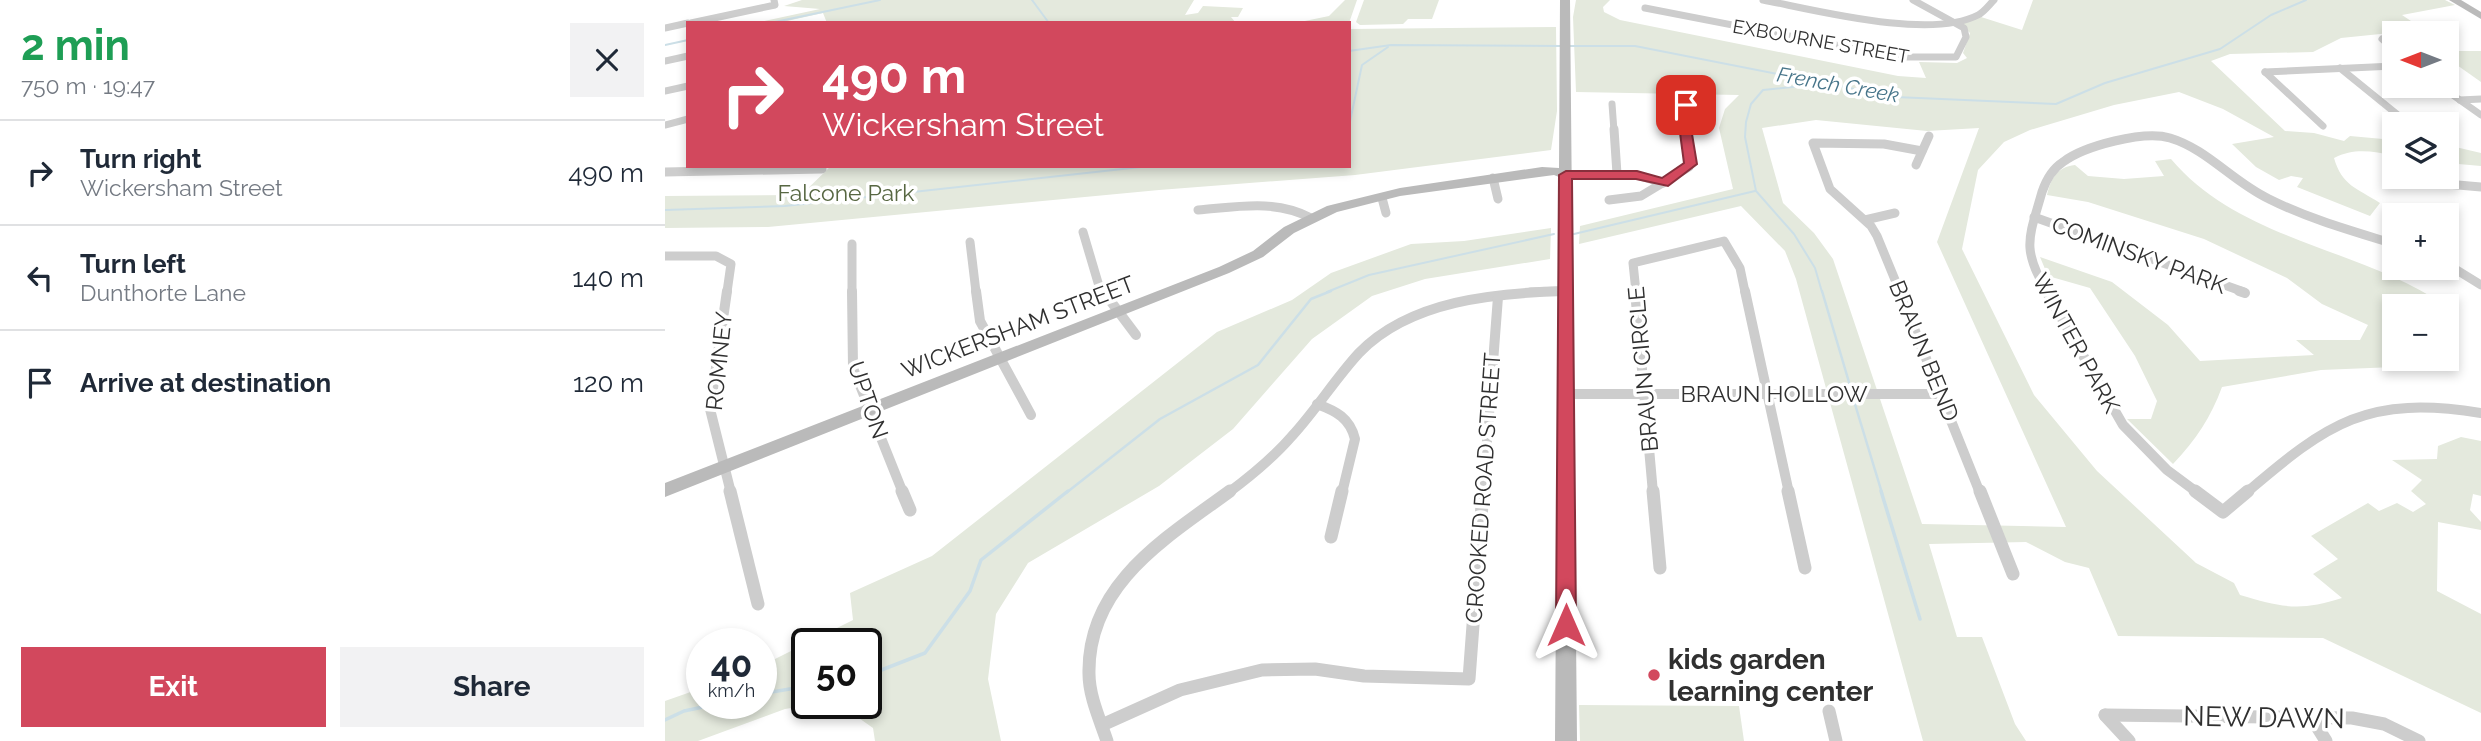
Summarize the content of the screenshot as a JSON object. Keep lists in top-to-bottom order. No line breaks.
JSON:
{"streets":{"main road":["WICKERSHAM STREET"],"street":["EXBOURNE STREET","COMINSKY PARK","WINTER PARK","BRAUN BEND","ROMNEY","BRAUN CIRCLE","BRAUN HOLLOW","UPTON","CROOKED ROAD STREET","NEW DAWN"]},"crossings":[["COMINSKY PARK","WINTER PARK"],["WICKERSHAM STREET","ROMNEY"],["WICKERSHAM STREET","UPTON"],["BRAUN BEND","BRAUN HOLLOW"],["BRAUN CIRCLE","BRAUN HOLLOW"]],"water":["French Creek"],"parks":["Falcone Park"],"places":["kids garden learning center"],"north":"left","page":{"heading":["2 min","750 m · 19:47"],"map_buttons":["+","−"],"turn":["490 m","Wickersham Street"],"list":[{"name":"Turn right","note":"Wickersham Street","value":"490 m"},{"name":"Turn left","note":"Dunthorte Lane","value":"140 m"},{"name":"Arrive at destination","value":"120 m"}],"speed":"40 km/h","limit":"50","buttons":["Exit","Share"]}}
